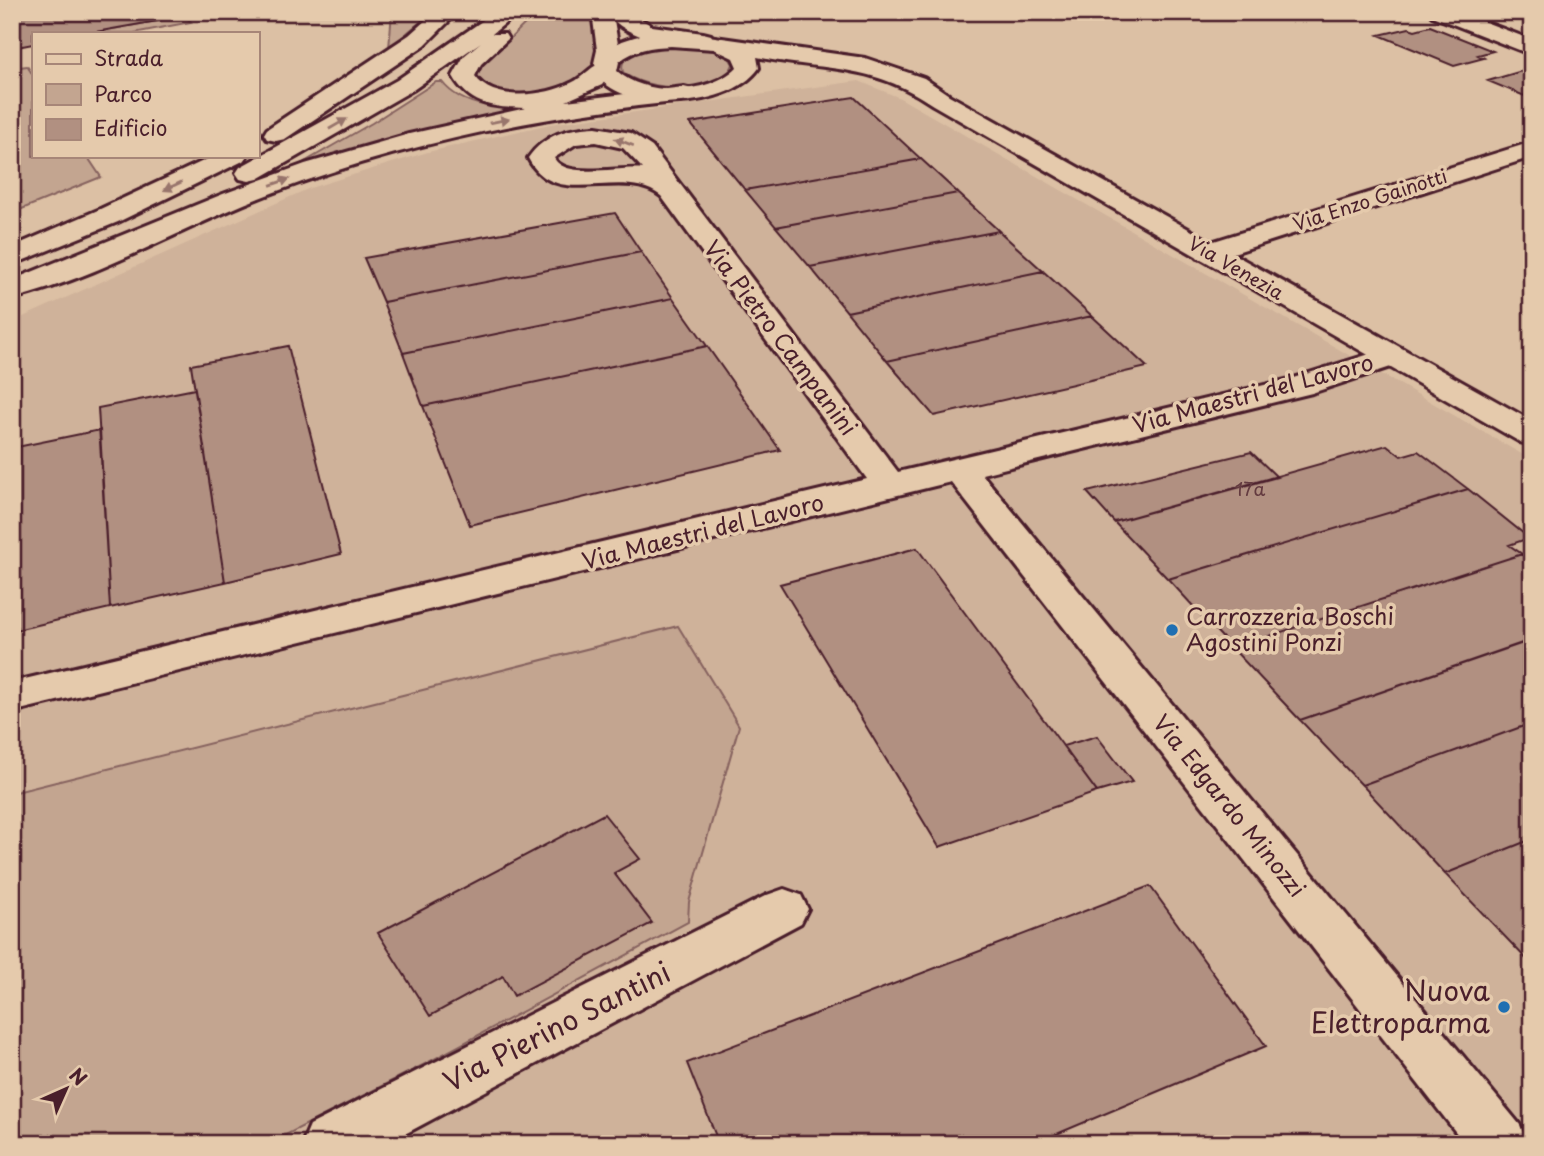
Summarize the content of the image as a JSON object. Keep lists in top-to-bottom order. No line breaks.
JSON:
{"streets":{"main road":["Via Enzo Gainotti","Via Venezia","Via Pietro Campanini","Via Maestri del Lavoro","Via Edgardo Minozzi","Via Pierino Santini"]},"crossings":[["Via Enzo Gainotti","Via Venezia"],["Via Venezia","Via Maestri del Lavoro"],["Via Pietro Campanini","Via Maestri del Lavoro"],["Via Maestri del Lavoro","Via Edgardo Minozzi"]],"places":["Carrozzeria Boschi Agostini Ponzi","Nuova Elettroparma"],"house_numbers":["17a"],"legend":["Strada","Parco","Edificio"],"north":"top right"}
